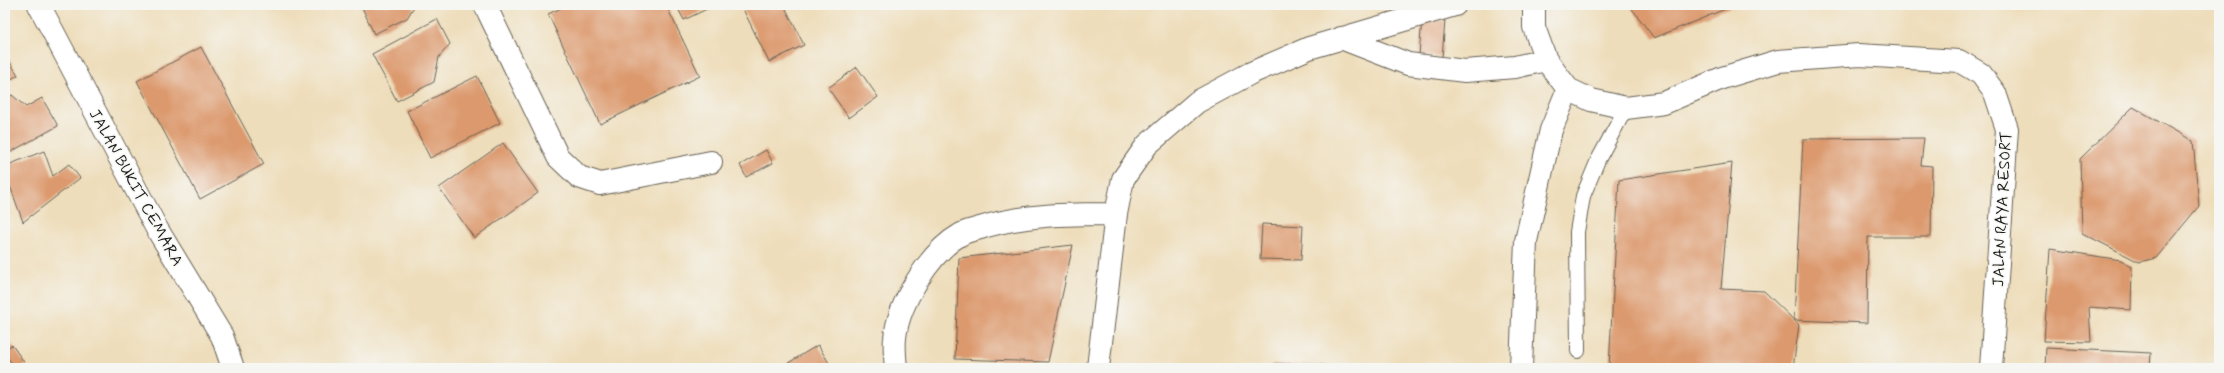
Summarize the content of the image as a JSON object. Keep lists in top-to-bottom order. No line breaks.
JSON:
{"streets":{"street":["JALAN BUKIT CEMARA","JALAN RAYA RESORT"]}}
